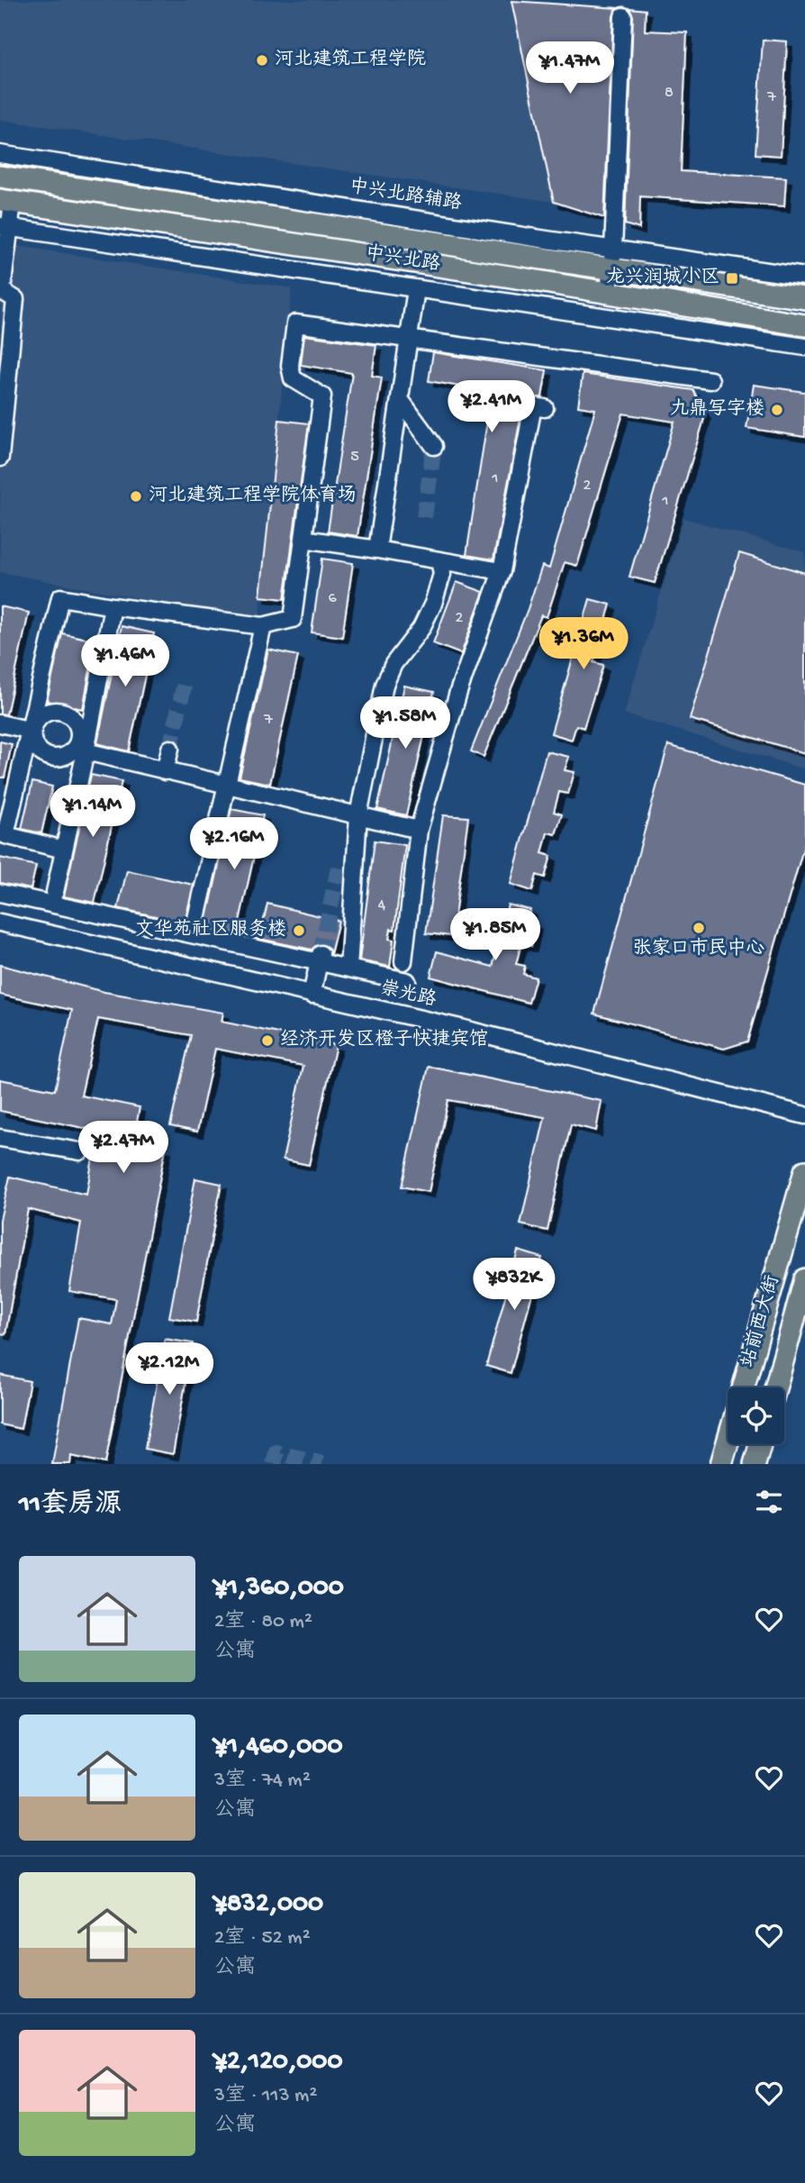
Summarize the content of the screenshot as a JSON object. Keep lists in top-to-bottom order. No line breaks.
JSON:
{"streets":{"main road":["中兴北路","站前西大街"],"street":["中兴北路辅路","崇光路"]},"crossings":[["中兴北路辅路","中兴北路"]],"places":{"other":["河北建筑工程学院","九鼎写字楼","河北建筑工程学院体育场","张家口市民中心","文华苑社区服务楼","经济开发区橙子快捷宾馆"],"transit":["龙兴润城小区"]},"house_numbers":["8","7","5","1","2","1","6","2","7","4"],"page":{"price":["¥1.47M","¥2.41M","¥1.36M","¥1.46M","¥1.58M","¥1.14M","¥2.16M","¥1.85M","¥2.47M","¥832K","¥2.12M"],"heading":"11套房源","list":[{"name":"¥1,360,000","note":"2室 · 80 m² · 公寓"},{"name":"¥1,460,000","note":"3室 · 74 m² · 公寓"},{"name":"¥832,000","note":"2室 · 52 m² · 公寓"},{"name":"¥2,120,000","note":"3室 · 113 m² · 公寓"}]}}
